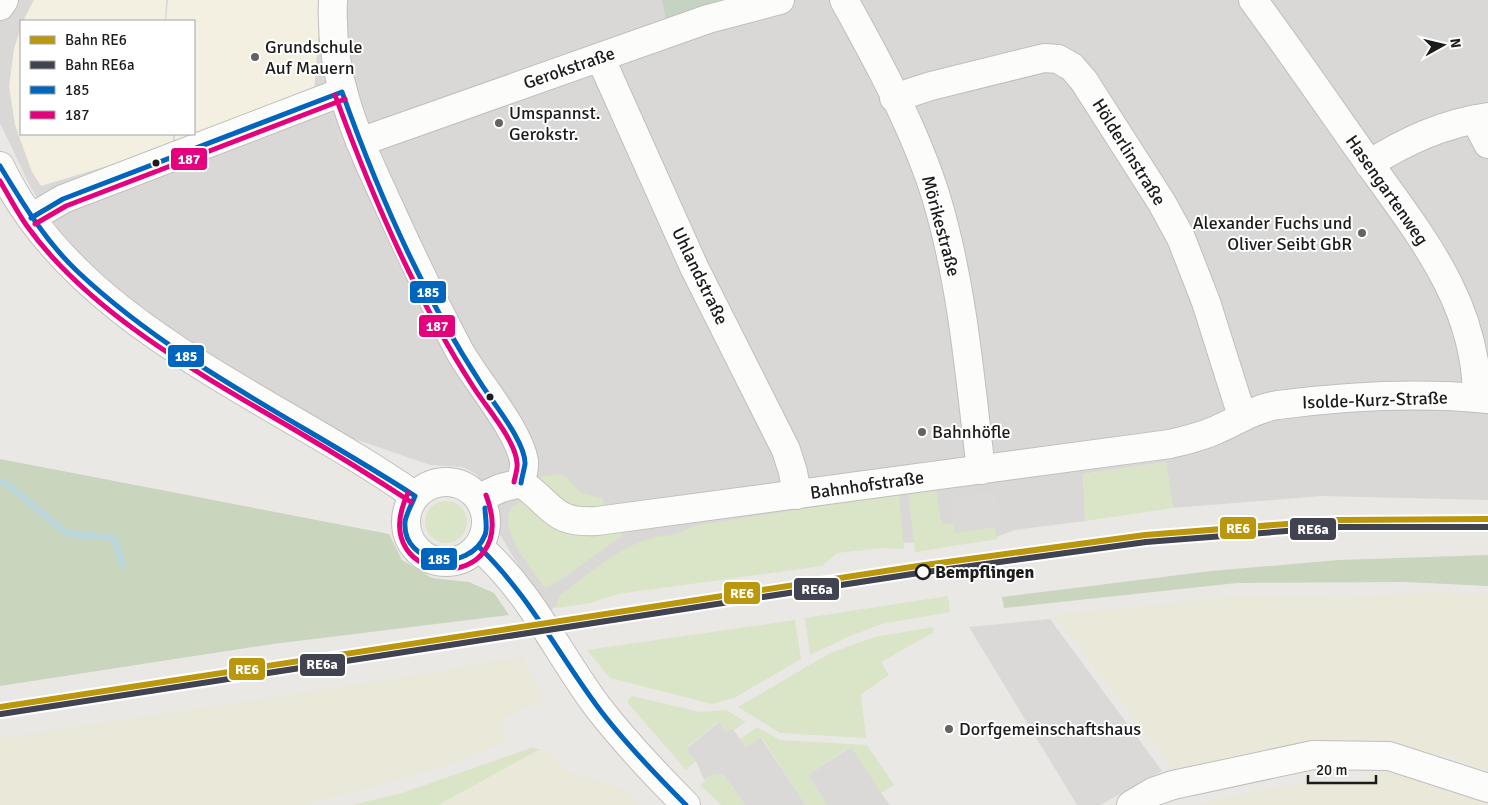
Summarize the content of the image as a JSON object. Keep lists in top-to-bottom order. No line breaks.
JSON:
{"streets":{"street":["Gerokstraße","Hölderlinstraße","Hasengartenweg","Mörikestraße","Uhlandstraße","Isolde-Kurz-Straße","Bahnhofstraße"]},"crossings":[["Gerokstraße","Uhlandstraße"],["Hölderlinstraße","Mörikestraße"],["Hölderlinstraße","Isolde-Kurz-Straße"],["Hölderlinstraße","Bahnhofstraße"],["Hasengartenweg","Isolde-Kurz-Straße"],["Mörikestraße","Bahnhofstraße"],["Uhlandstraße","Bahnhofstraße"],["Isolde-Kurz-Straße","Bahnhofstraße"]],"places":["Grundschule Auf Mauern","Umspannst. Gerokstr.","Alexander Fuchs und Oliver Seibt GbR","Bahnhöfle","Bempflingen","Dorfgemeinschaftshaus"],"lines":["transit line 185","transit line 187","rail line RE6","rail line RE6a"],"legend":["Bahn RE6","Bahn RE6a","185","187"],"scale_bar":"20 m","north":"right"}
